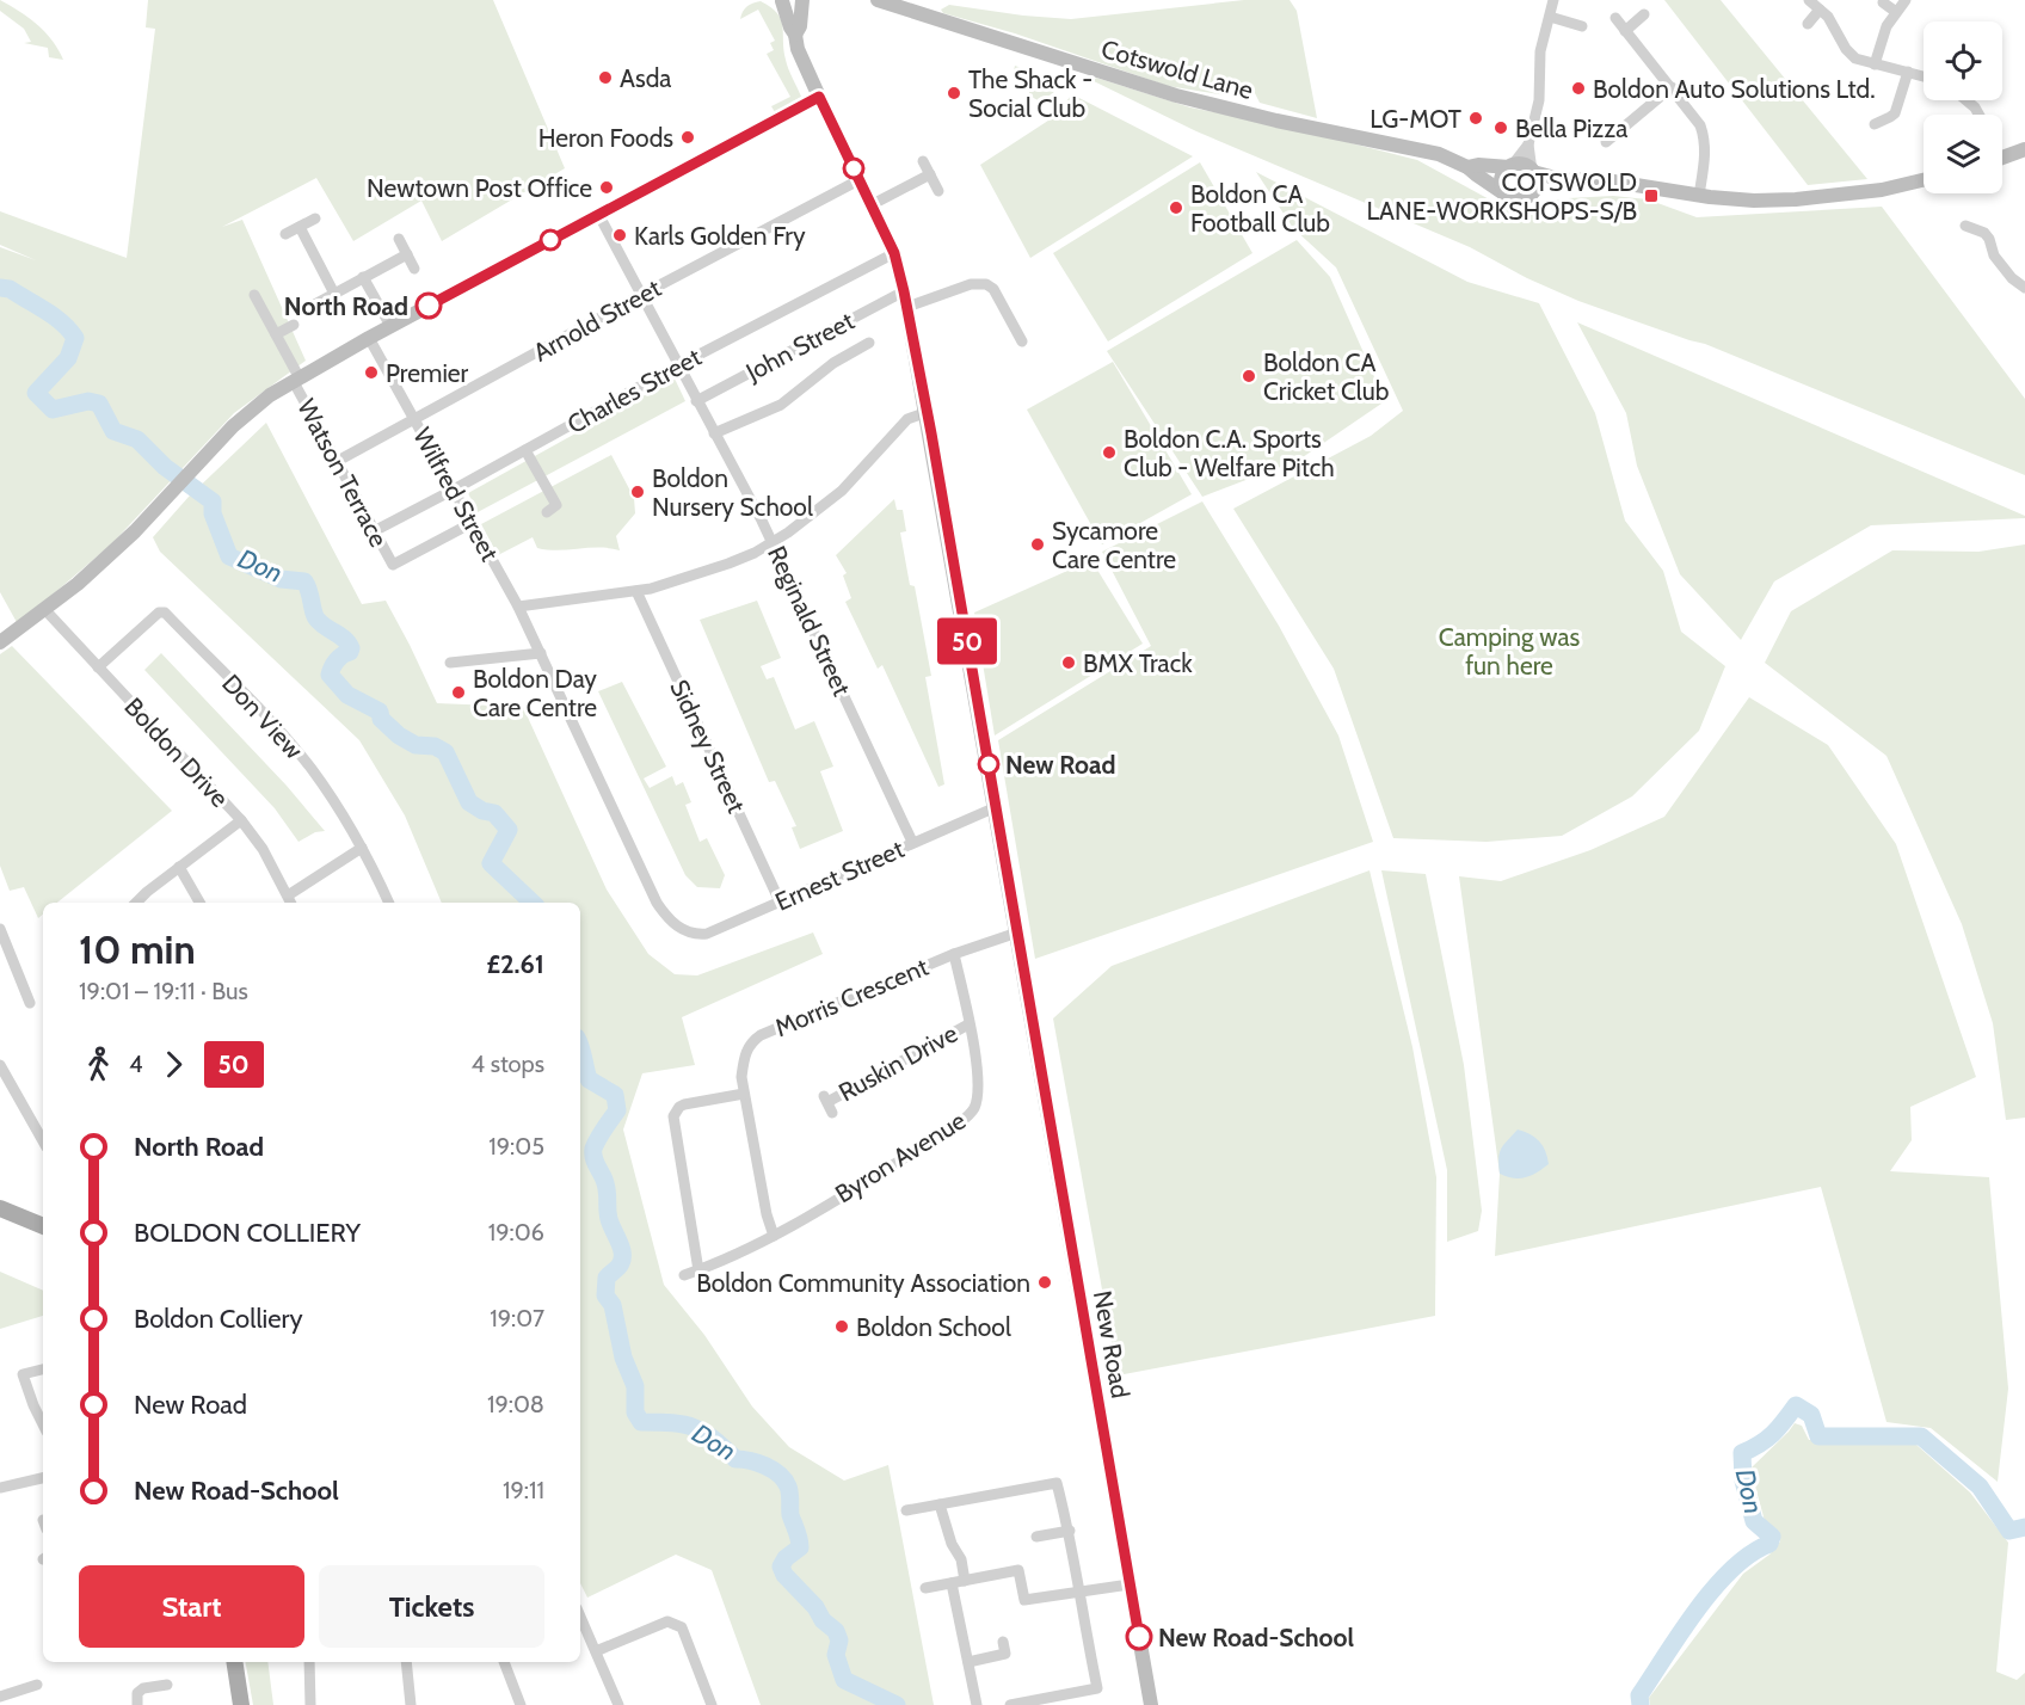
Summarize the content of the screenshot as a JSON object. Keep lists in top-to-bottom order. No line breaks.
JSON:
{"streets":{"street":["Cotswold Lane","Arnold Street","John Street","Charles Street","Watson Terrace","Wilfred Street","Reginald Street","Don View","Sidney Street","Boldon Drive","Ernest Street","Morris Crescent","Ruskin Drive","Byron Avenue","New Road"]},"crossings":[["Arnold Street","Watson Terrace"],["Arnold Street","Wilfred Street"],["Arnold Street","Reginald Street"],["Arnold Street","New Road"],["John Street","Reginald Street"],["John Street","New Road"],["Charles Street","Watson Terrace"],["Charles Street","Wilfred Street"],["Charles Street","Reginald Street"],["Charles Street","New Road"],["Watson Terrace","Wilfred Street"],["Wilfred Street","Ernest Street"],["Reginald Street","Ernest Street"],["Don View","Boldon Drive"],["Sidney Street","Ernest Street"],["Ernest Street","New Road"],["Morris Crescent","Byron Avenue"],["Morris Crescent","New Road"],["Ruskin Drive","Byron Avenue"]],"water":["Don"],"parks":["Camping was fun here"],"places":{"other":["Asda","Boldon Auto Solutions Ltd.","The Shack - Social Club","LG-MOT","Bella Pizza","Heron Foods","Newtown Post Office","Boldon CA Football Club","Karls Golden Fry","North Road","Premier","Boldon CA Cricket Club","Boldon C.A. Sports Club - Welfare Pitch","Boldon Nursery School","Sycamore Care Centre","BMX Track","Boldon Day Care Centre","New Road","Boldon Community Association","Boldon School","New Road-School"],"transit":["COTSWOLD LANE-WORKSHOPS-S/B"]},"lines":["bus line 50"],"page":{"on_map":"50","heading":["10 min","19:01 – 19:11 · Bus","£2.61"],"legs":["4","50","4 stops"],"list":[{"name":"North Road","value":"19:05"},{"name":"BOLDON COLLIERY","value":"19:06"},{"name":"Boldon Colliery","value":"19:07"},{"name":"New Road","value":"19:08"},{"name":"New Road-School","value":"19:11"}],"buttons":["Start","Tickets"]}}
